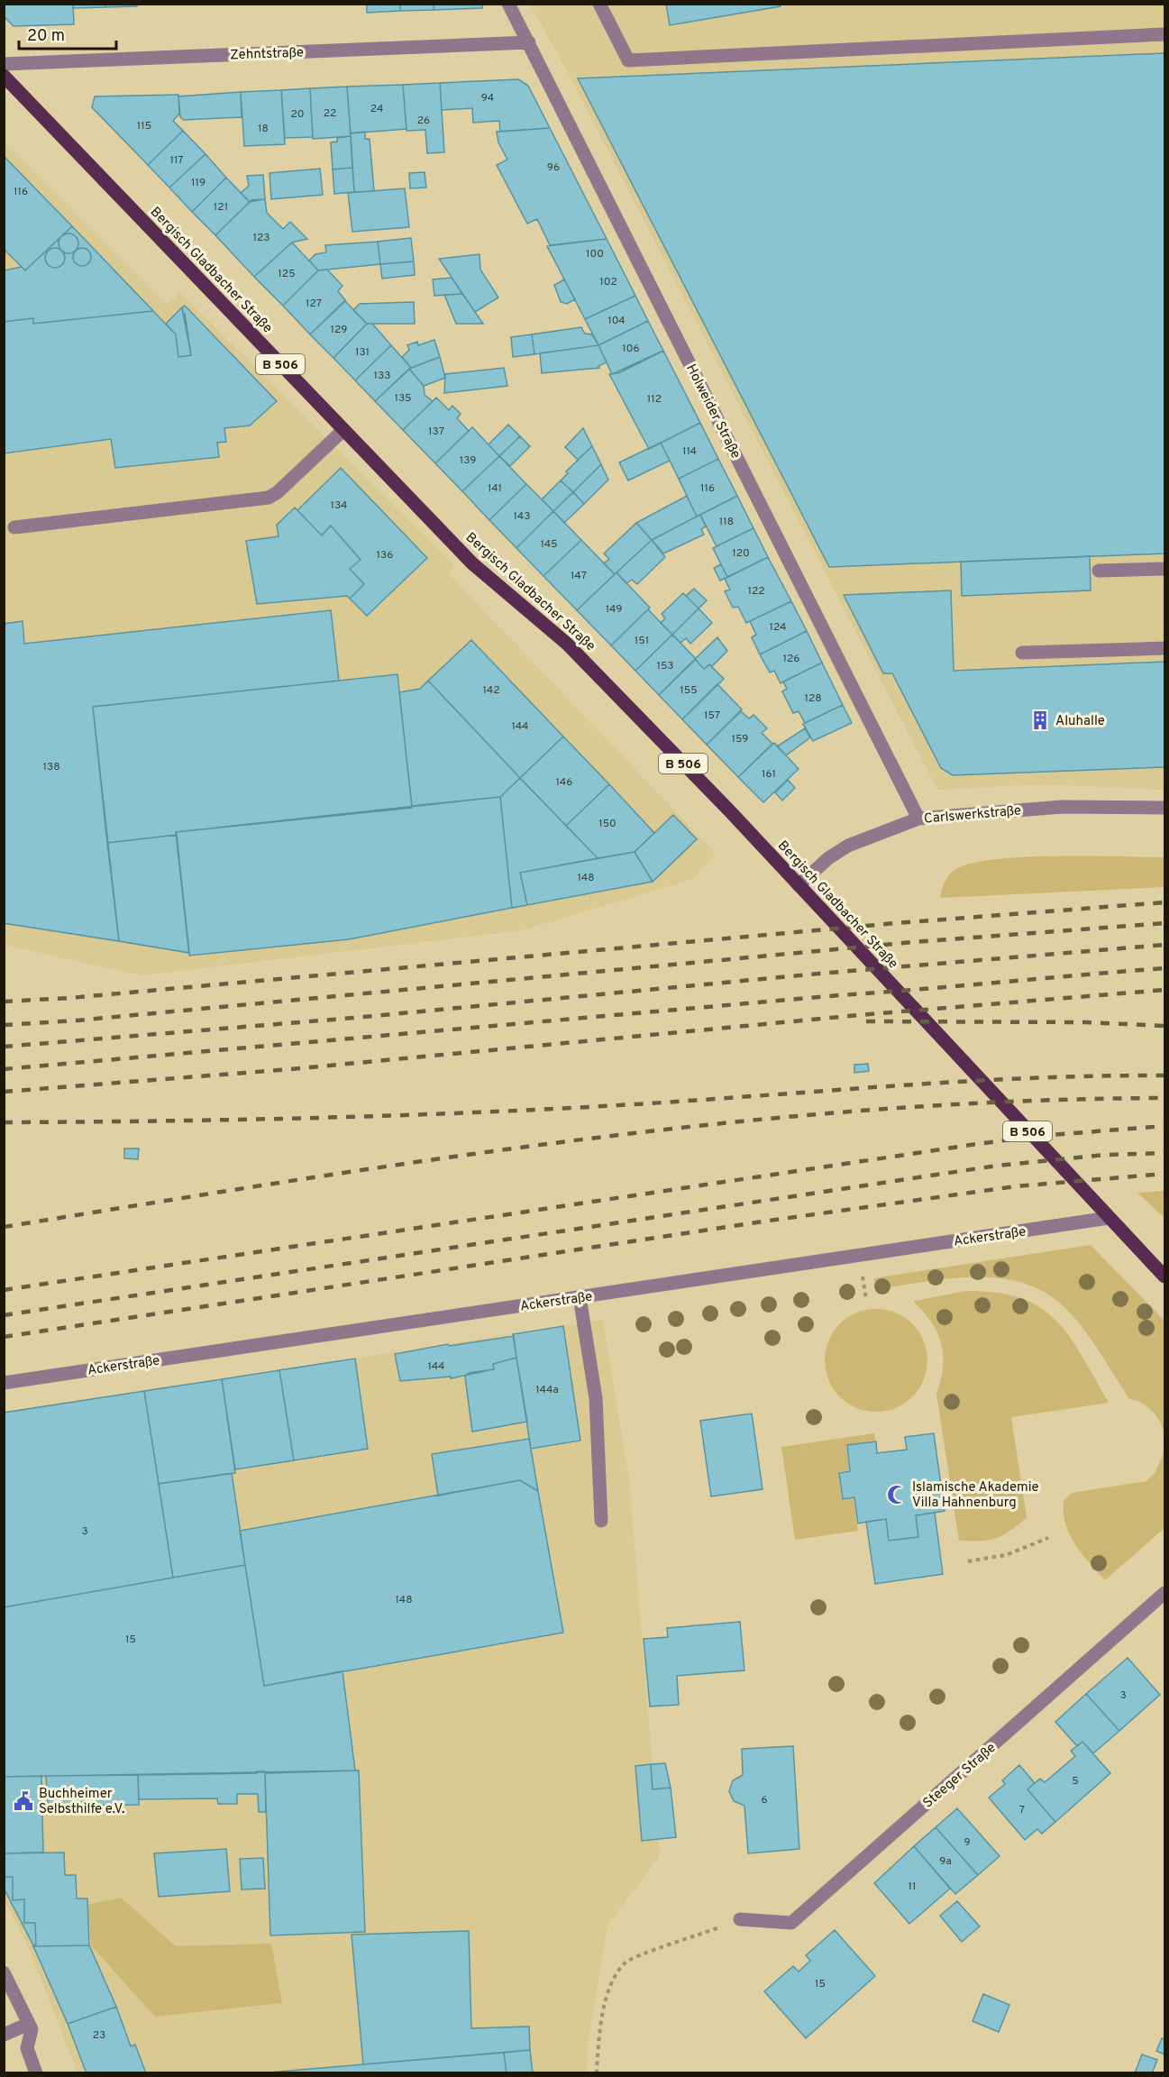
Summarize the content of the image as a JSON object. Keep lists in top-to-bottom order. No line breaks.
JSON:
{"streets":{"main road":["Bergisch Gladbacher Straße","B 506"],"street":["Zehntstraße","Holweider Straße","Carlswerkstraße","Ackerstraße","Steeger Straße"]},"crossings":[["Zehntstraße","Holweider Straße"],["Bergisch Gladbacher Straße","Carlswerkstraße"],["Bergisch Gladbacher Straße","Ackerstraße"],["Holweider Straße","Carlswerkstraße"]],"places":{"building":["Aluhalle"],"mosque":["Islamische Akademie Villa Hahnenburg"],"public building":["Buchheimer Selbsthilfe e.V."]},"house_numbers":["94","24","22","20","26","115","18","117","96","119","116","121","123","100","125","102","127","104","129","106","131","133","135","112","137","114","139","141","116","134","143","118","145","120","136","147","122","149","124","151","126","153","142","155","128","157","144","159","138","161","146","150","148","144","144a","3","148","15","3","5","6","7","9","9a","11","15","23"],"scale_bar":"20 m"}
